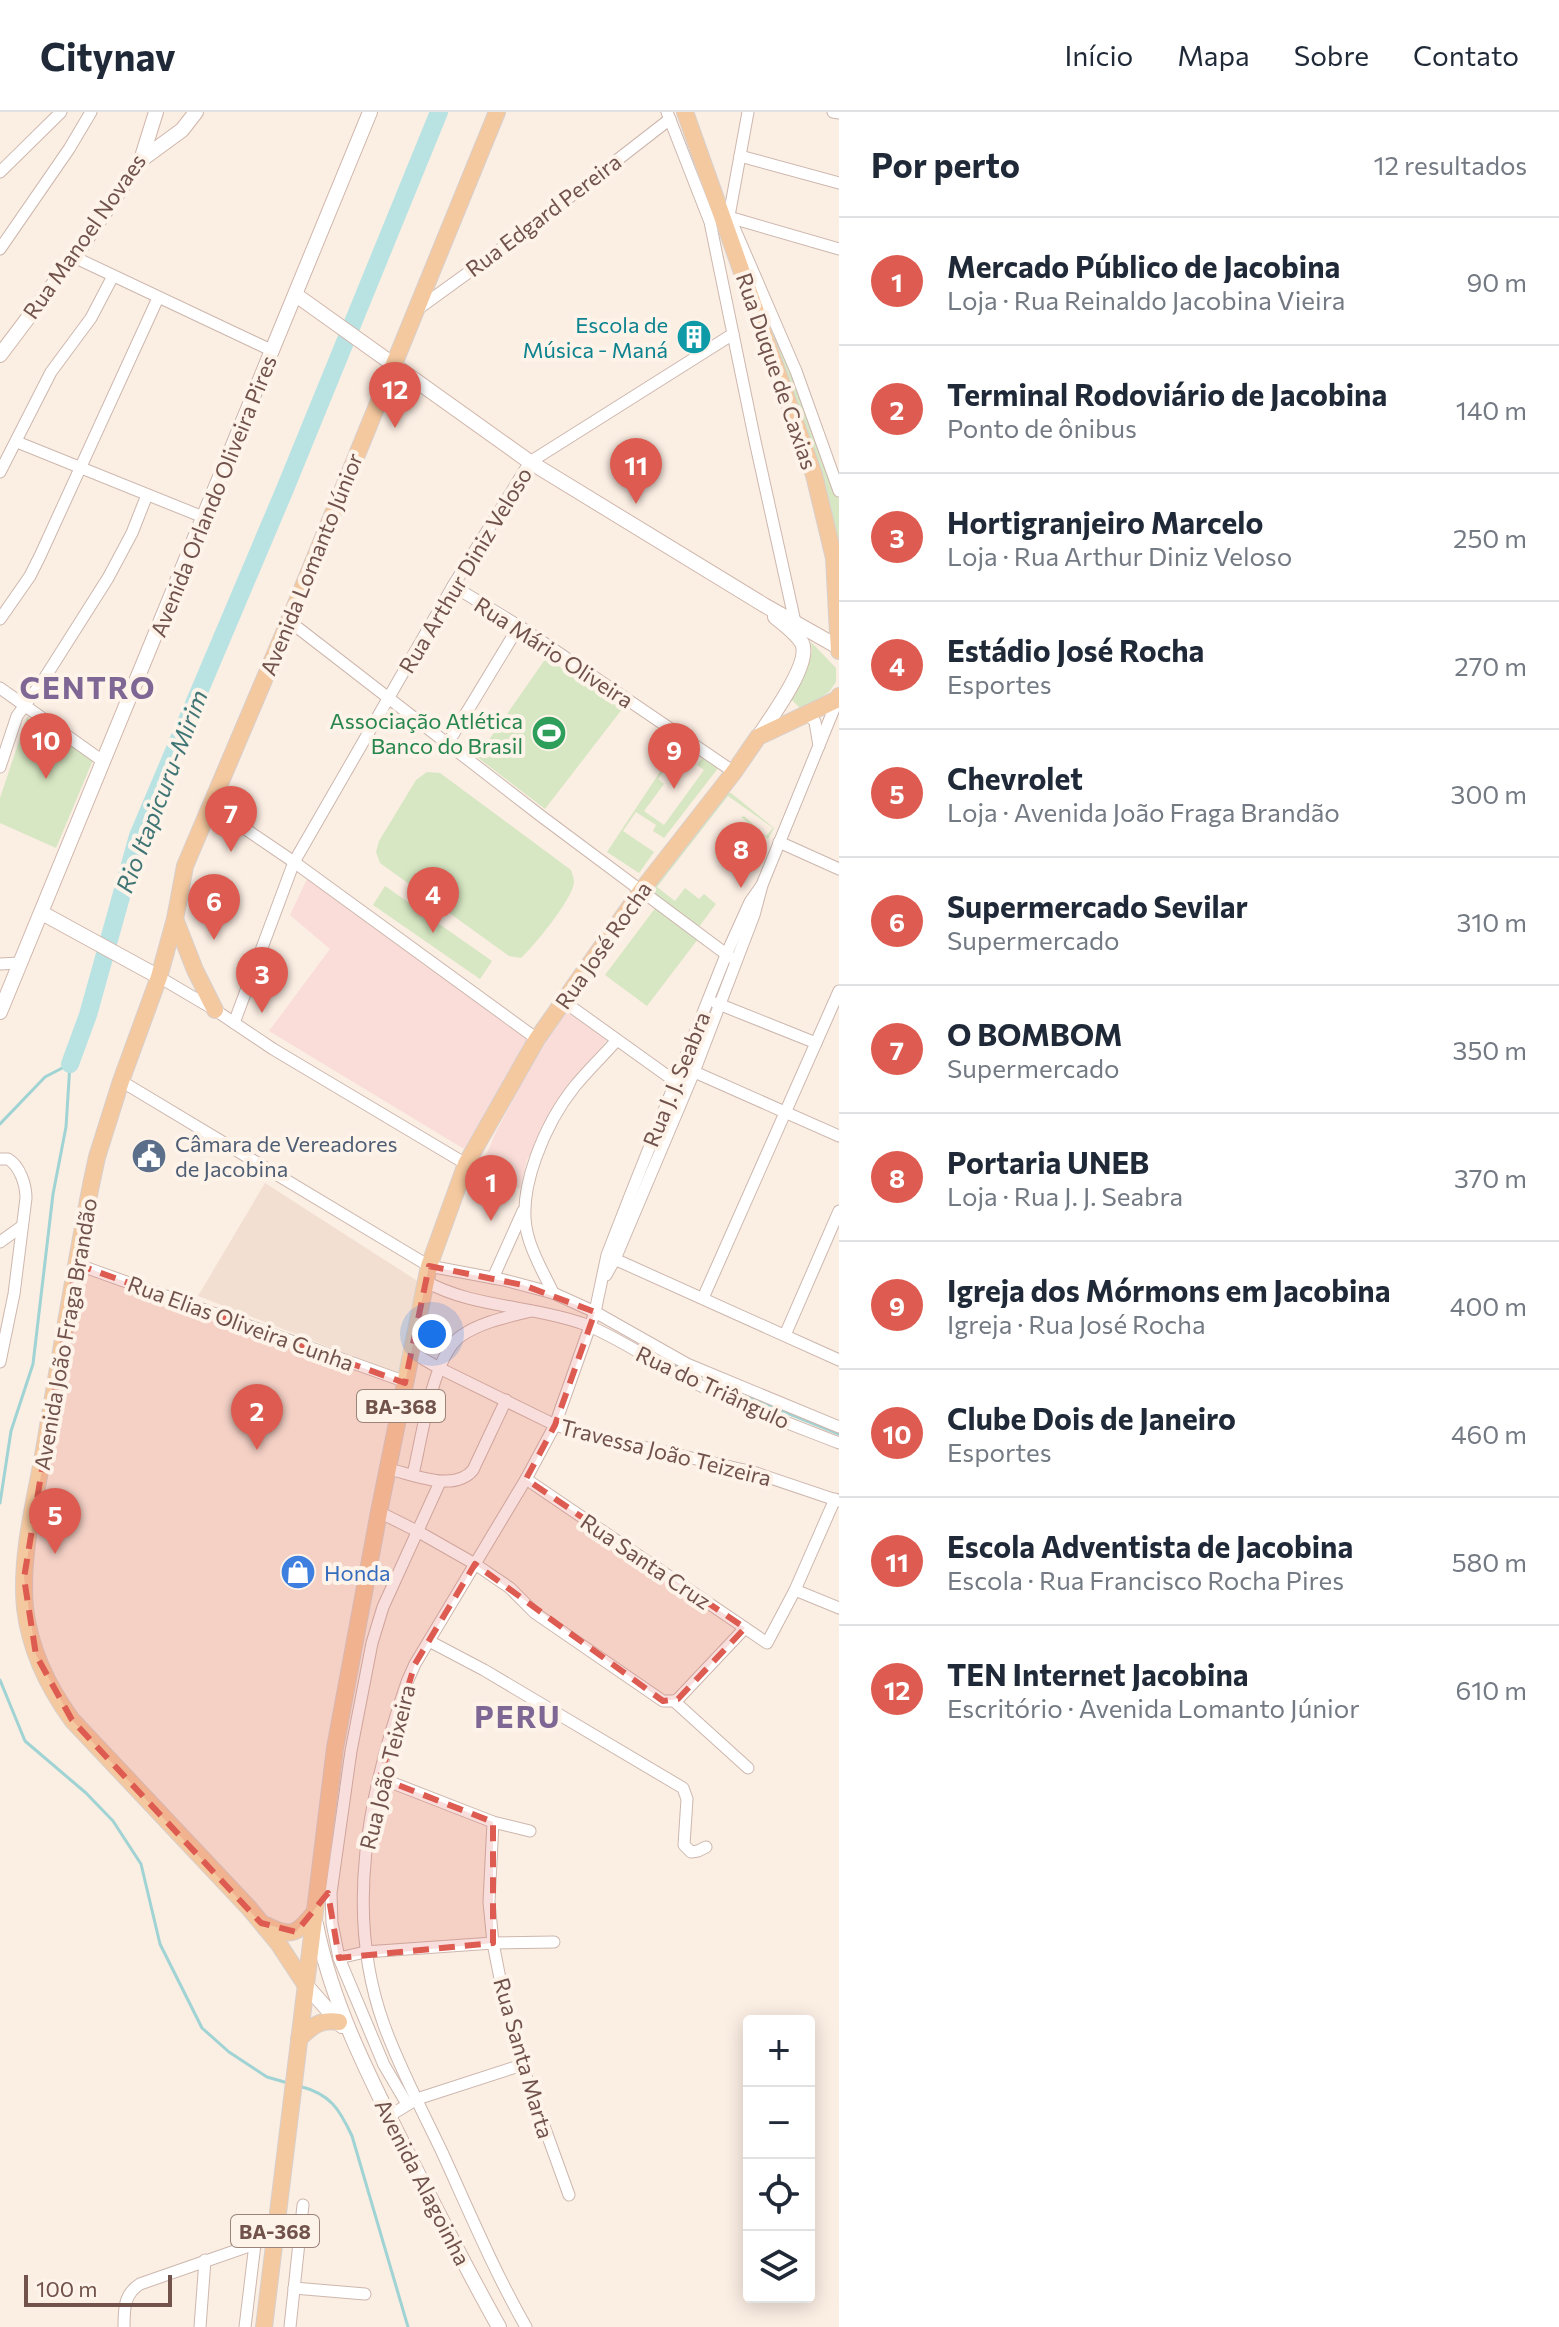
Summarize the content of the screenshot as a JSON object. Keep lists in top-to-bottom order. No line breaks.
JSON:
{"streets":{"main road":["Rua Duque de Caxias","Avenida Lomanto Júnior","Rua José Rocha","Avenida João Fraga Brandão","BA-368"],"street":["Rua Edgard Pereira","Rua Manoel Novaes","Avenida Orlando Oliveira Pires","Rua Arthur Diniz Veloso","Rua Mário Oliveira","Rua J. J. Seabra","Rua Elias Oliveira Cunha","Rua do Triângulo","Travessa João Teizeira","Rua Santa Cruz","Rua João Teixeira","Rua Santa Marta","Avenida Alagoinha"]},"crossings":[["Rua Edgard Pereira","Rua Duque de Caxias"],["Rua Edgard Pereira","Avenida Lomanto Júnior"],["Rua Duque de Caxias","Rua Arthur Diniz Veloso"],["Avenida Lomanto Júnior","Avenida João Fraga Brandão"],["Rua Arthur Diniz Veloso","Rua Mário Oliveira"],["Rua Mário Oliveira","Rua José Rocha"],["Rua José Rocha","BA-368"],["Rua J. J. Seabra","Rua do Triângulo"],["Rua J. J. Seabra","Rua João Teixeira"],["Rua Elias Oliveira Cunha","Avenida João Fraga Brandão"],["Rua Elias Oliveira Cunha","BA-368"],["Avenida João Fraga Brandão","BA-368"],["Rua do Triângulo","BA-368"],["Rua do Triângulo","Rua João Teixeira"],["BA-368","Travessa João Teizeira"],["Travessa João Teizeira","Rua João Teixeira"],["Rua Santa Cruz","Rua João Teixeira"]],"districts":["CENTRO","PERU"],"water":["Rio Itapicuru-Mirim"],"places":{"building":["Escola de Música - Maná"],"sports":["Associação Atlética Banco do Brasil"],"public building":["Câmara de Vereadores de Jacobina"],"shop":["Honda"]},"scale_bar":"100 m","page":{"header":"Citynav","nav":["Início","Mapa","Sobre","Contato"],"heading":["Por perto","12 resultados"],"list":[{"mark":"1","name":"Mercado Público de Jacobina","note":"Loja · Rua Reinaldo Jacobina Vieira","value":"90 m"},{"mark":"2","name":"Terminal Rodoviário de Jacobina","note":"Ponto de ônibus","value":"140 m"},{"mark":"3","name":"Hortigranjeiro Marcelo","note":"Loja · Rua Arthur Diniz Veloso","value":"250 m"},{"mark":"4","name":"Estádio José Rocha","note":"Esportes","value":"270 m"},{"mark":"5","name":"Chevrolet","note":"Loja · Avenida João Fraga Brandão","value":"300 m"},{"mark":"6","name":"Supermercado Sevilar","note":"Supermercado","value":"310 m"},{"mark":"7","name":"O BOMBOM","note":"Supermercado","value":"350 m"},{"mark":"8","name":"Portaria UNEB","note":"Loja · Rua J. J. Seabra","value":"370 m"},{"mark":"9","name":"Igreja dos Mórmons em Jacobina","note":"Igreja · Rua José Rocha","value":"400 m"},{"mark":"10","name":"Clube Dois de Janeiro","note":"Esportes","value":"460 m"},{"mark":"11","name":"Escola Adventista de Jacobina","note":"Escola · Rua Francisco Rocha Pires","value":"580 m"},{"mark":"12","name":"TEN Internet Jacobina","note":"Escritório · Avenida Lomanto Júnior","value":"610 m"}],"pins":["12","11","10","9","7","8","4","6","3","1","2","5"],"map_buttons":["+","−"],"scale":"100 m"}}
